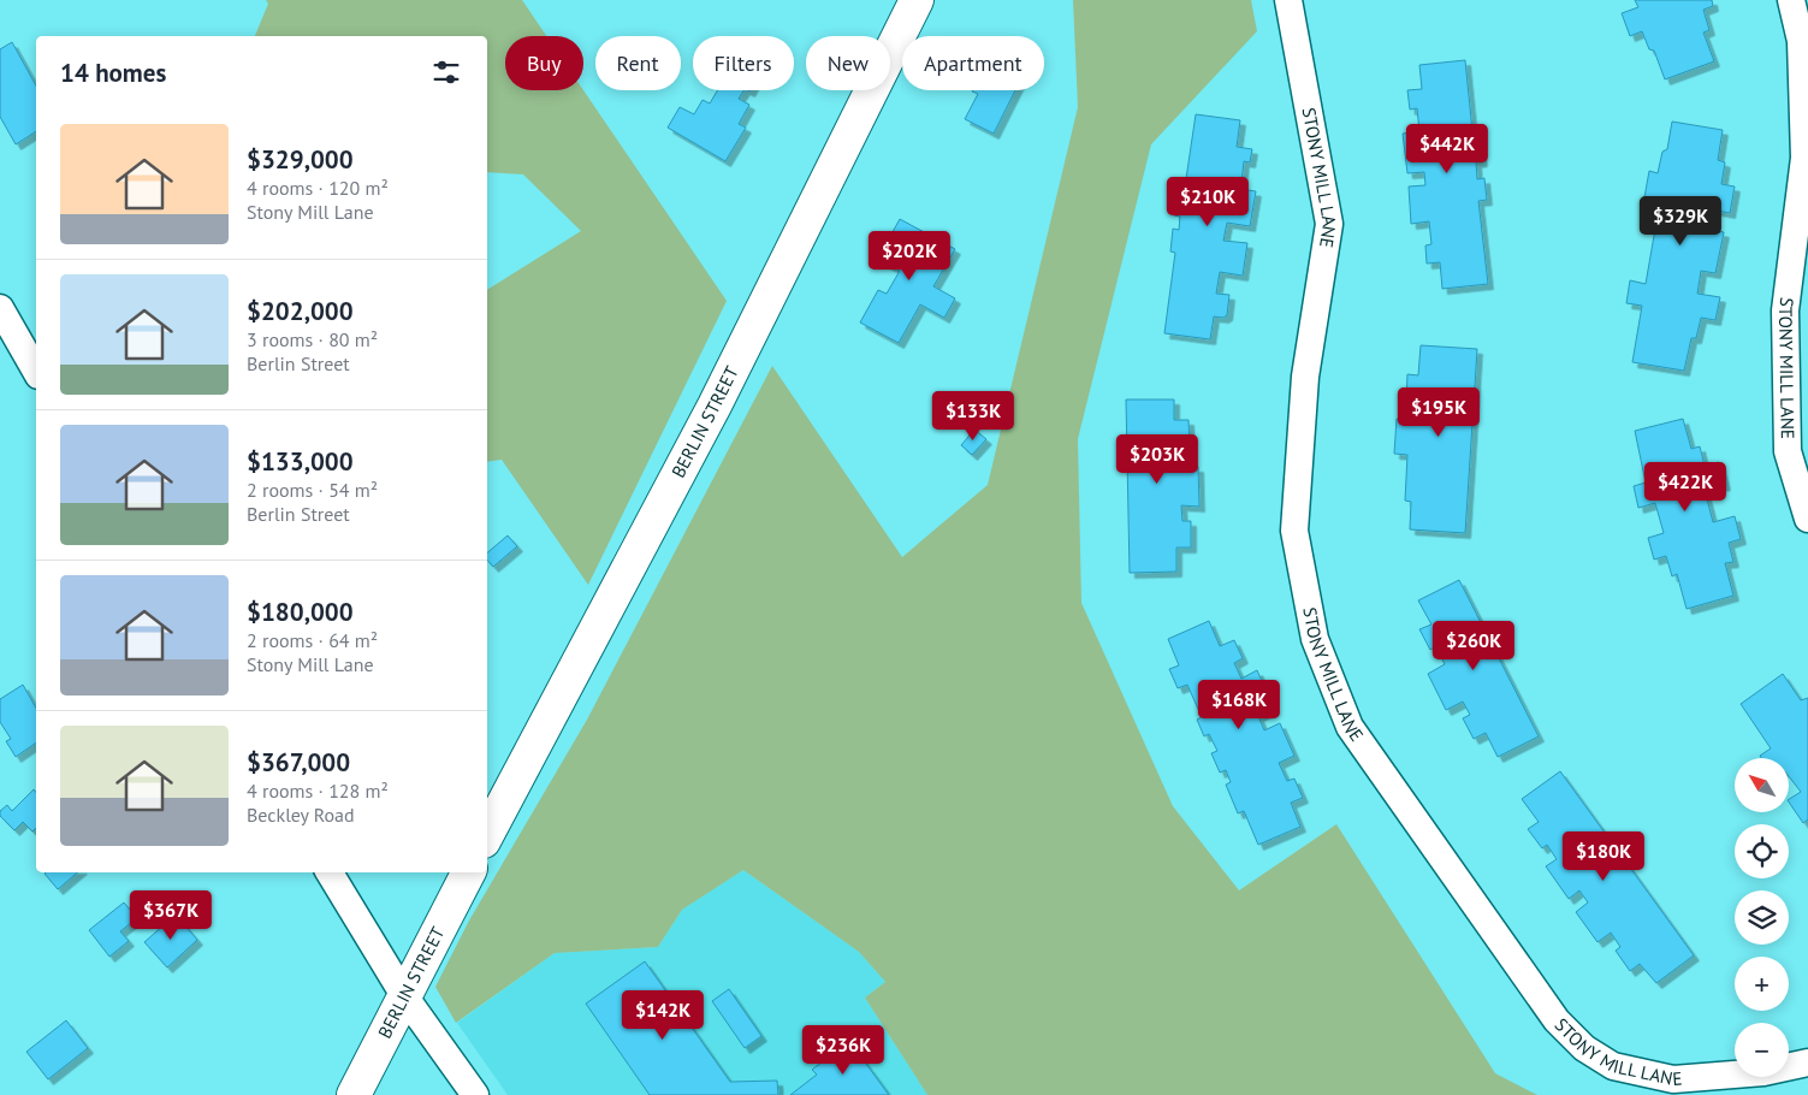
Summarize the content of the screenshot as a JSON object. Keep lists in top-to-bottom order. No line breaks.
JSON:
{"streets":{"street":["STONY MILL LANE","BERLIN STREET"]},"north":"top left","page":{"chip":["Buy","Rent","Filters","New","Apartment"],"heading":"14 homes","list":[{"name":"$329,000","note":"4 rooms · 120 m² · Stony Mill Lane"},{"name":"$202,000","note":"3 rooms · 80 m² · Berlin Street"},{"name":"$133,000","note":"2 rooms · 54 m² · Berlin Street"},{"name":"$180,000","note":"2 rooms · 64 m² · Stony Mill Lane"},{"name":"$367,000","note":"4 rooms · 128 m² · Beckley Road"}],"price":["$442K","$210K","$329K","$202K","$195K","$133K","$203K","$422K","$260K","$168K","$180K","$367K","$142K","$236K"],"map_buttons":["+","−"]}}
